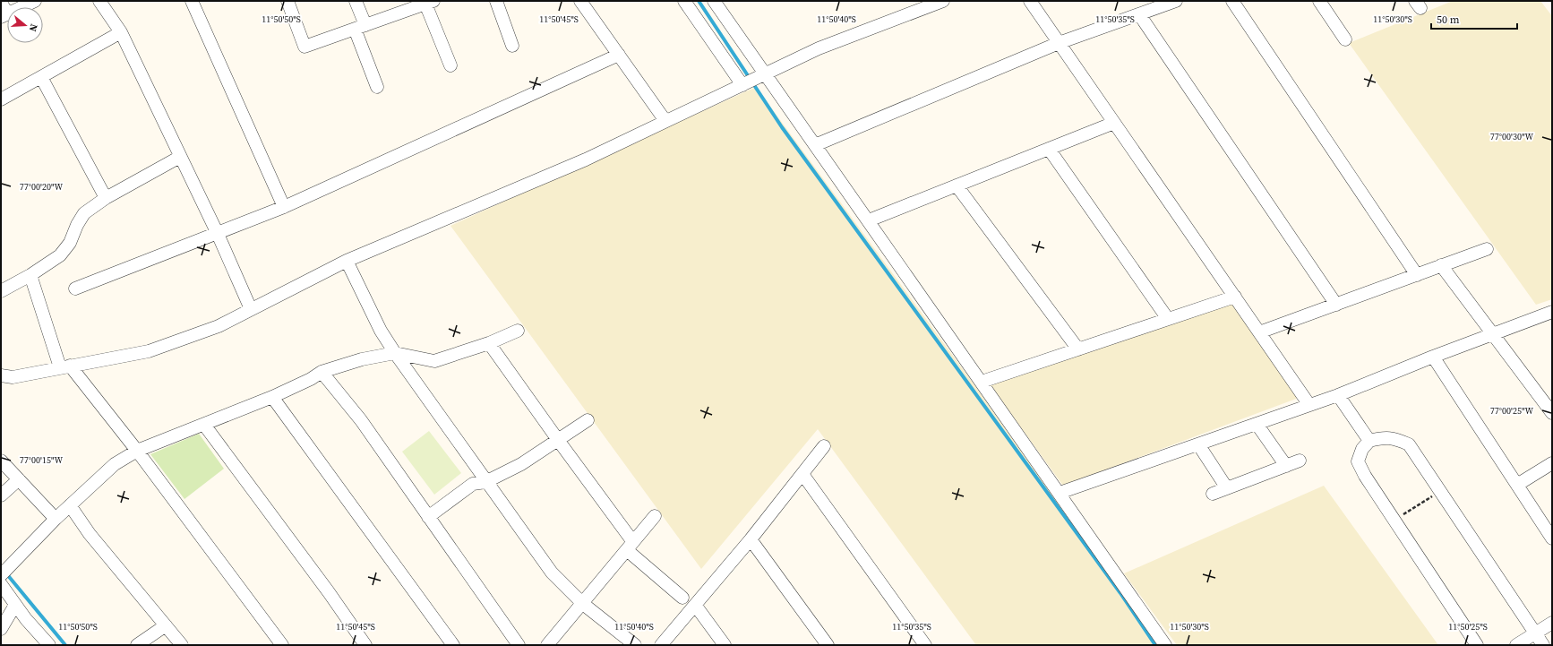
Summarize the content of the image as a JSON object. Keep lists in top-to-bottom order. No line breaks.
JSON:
{"scale_bar":"50 m","north":"right","coordinates":["11°50'50\"S","11°50'45\"S","11°50'40\"S","11°50'35\"S","11°50'30\"S","77°00'30\"W","77°00'20\"W","77°00'25\"W","77°00'15\"W","11°50'25\"S"]}
